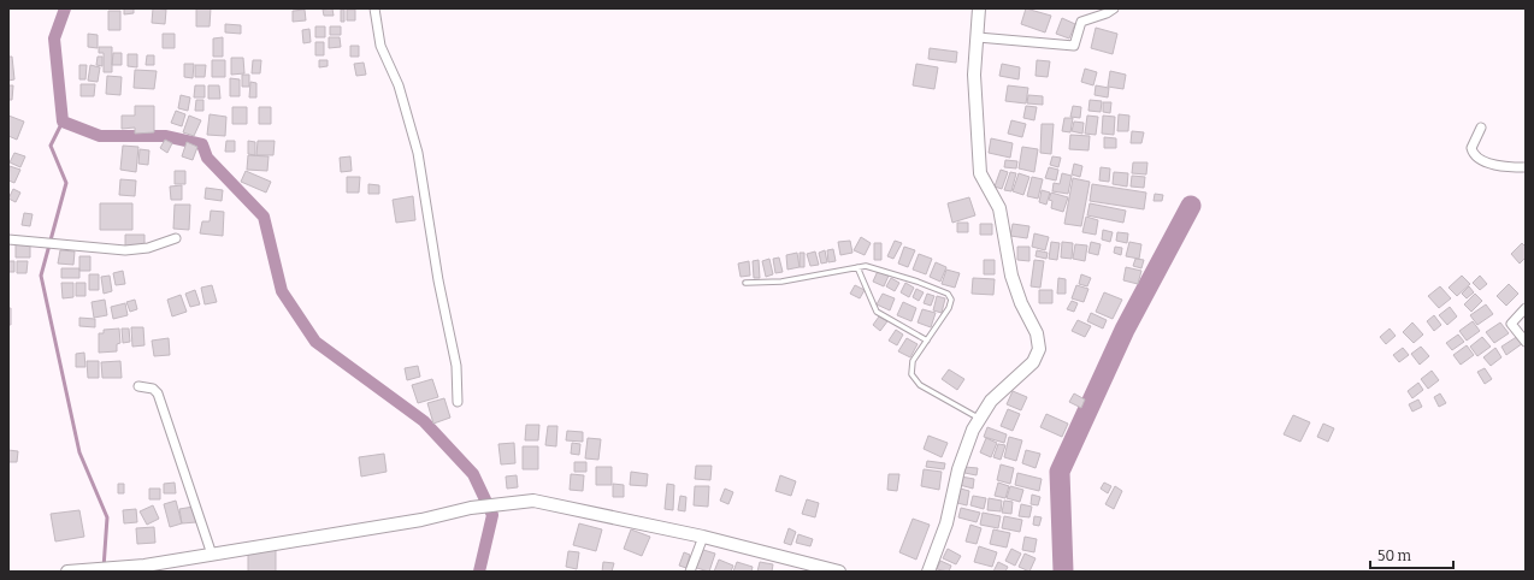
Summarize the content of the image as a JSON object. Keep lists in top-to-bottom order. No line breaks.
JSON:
{"scale_bar":"50 m"}
